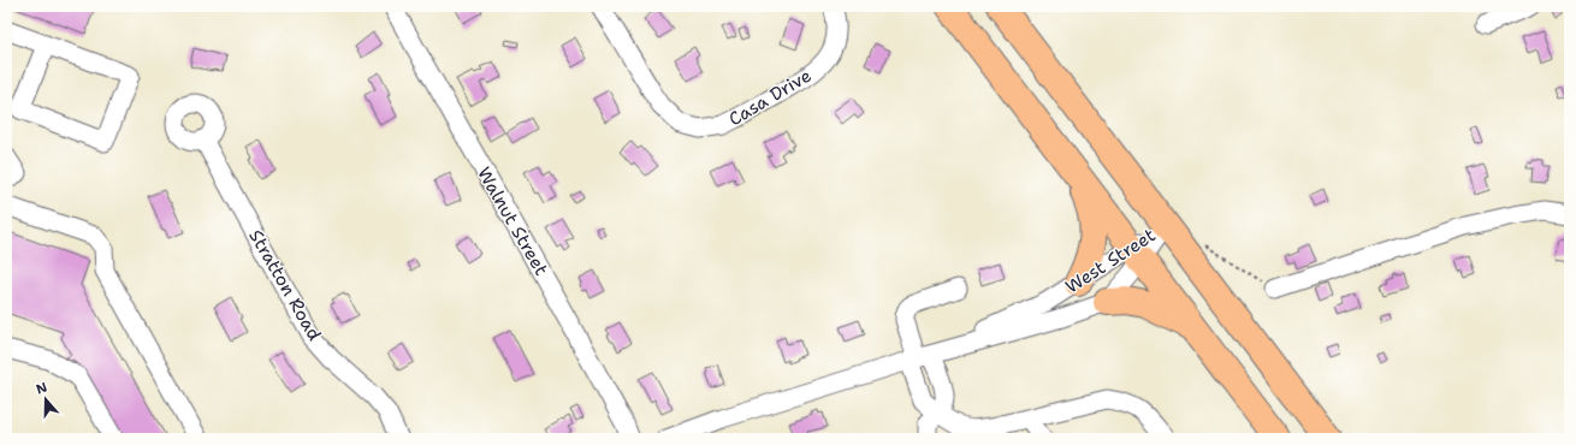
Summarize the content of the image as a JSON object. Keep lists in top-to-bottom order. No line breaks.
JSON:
{"streets":{"street":["Casa Drive","Walnut Street","West Street","Stratton Road"]},"north":"top"}
